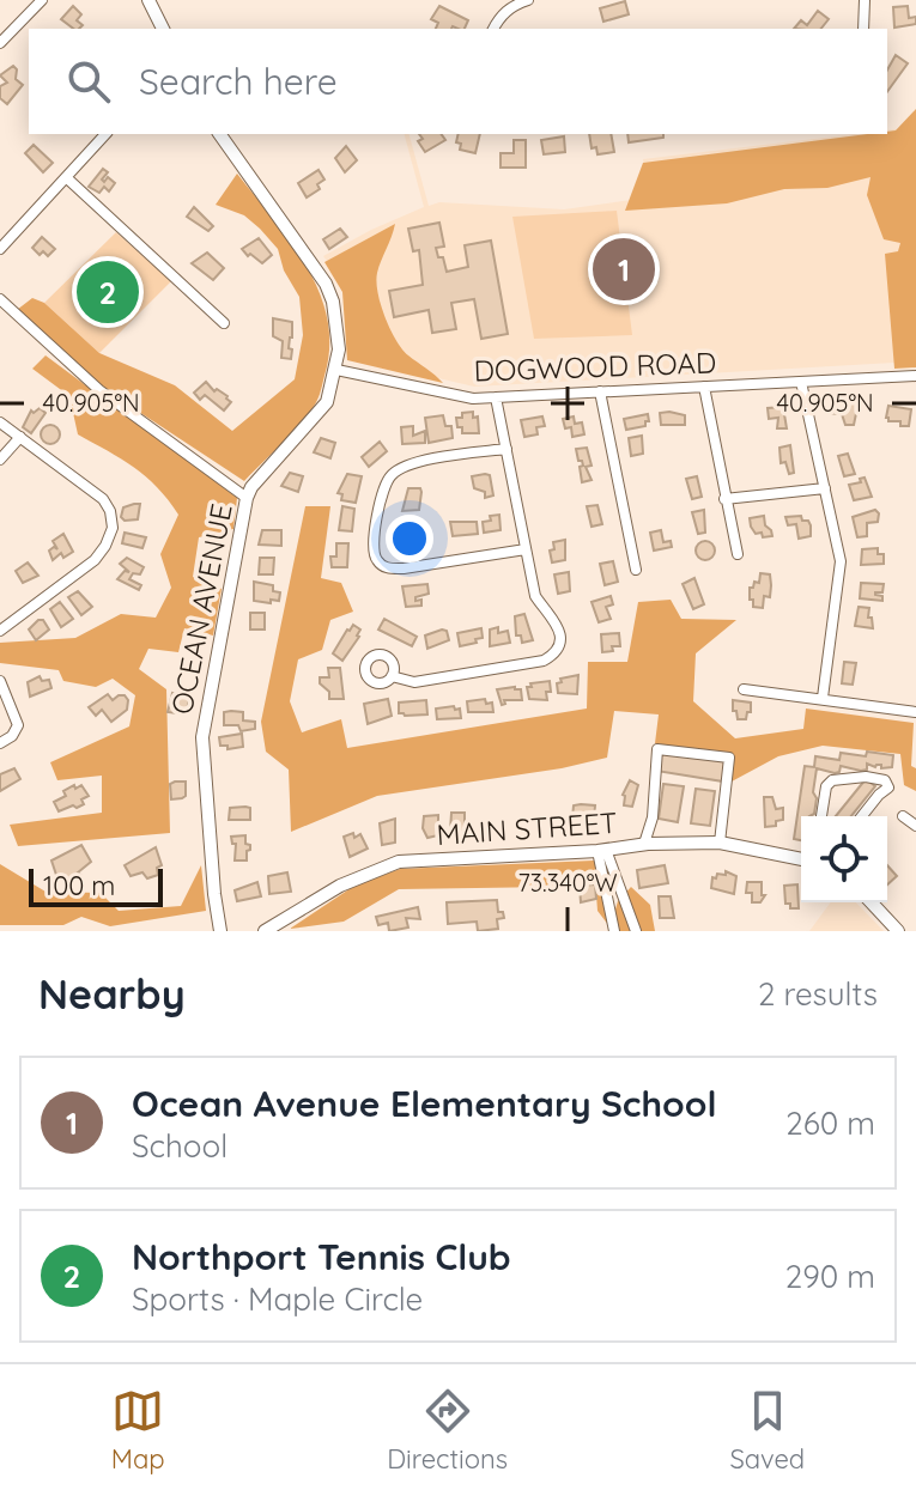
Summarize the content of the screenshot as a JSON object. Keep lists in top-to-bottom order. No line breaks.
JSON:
{"streets":{"main road":["OCEAN AVENUE","MAIN STREET"],"street":["DOGWOOD ROAD"]},"crossings":[["DOGWOOD ROAD","OCEAN AVENUE"]],"scale_bar":"100 m","page":{"search":"Search here","pins":["1","2"],"scale":"100 m","heading":["Nearby","2 results"],"list":[{"mark":"1","name":"Ocean Avenue Elementary School","note":"School","value":"260 m"},{"mark":"2","name":"Northport Tennis Club","note":"Sports · Maple Circle","value":"290 m"}],"nav":["Map","Directions","Saved"]},"coordinates":["40.905°N","73.340°W"]}
